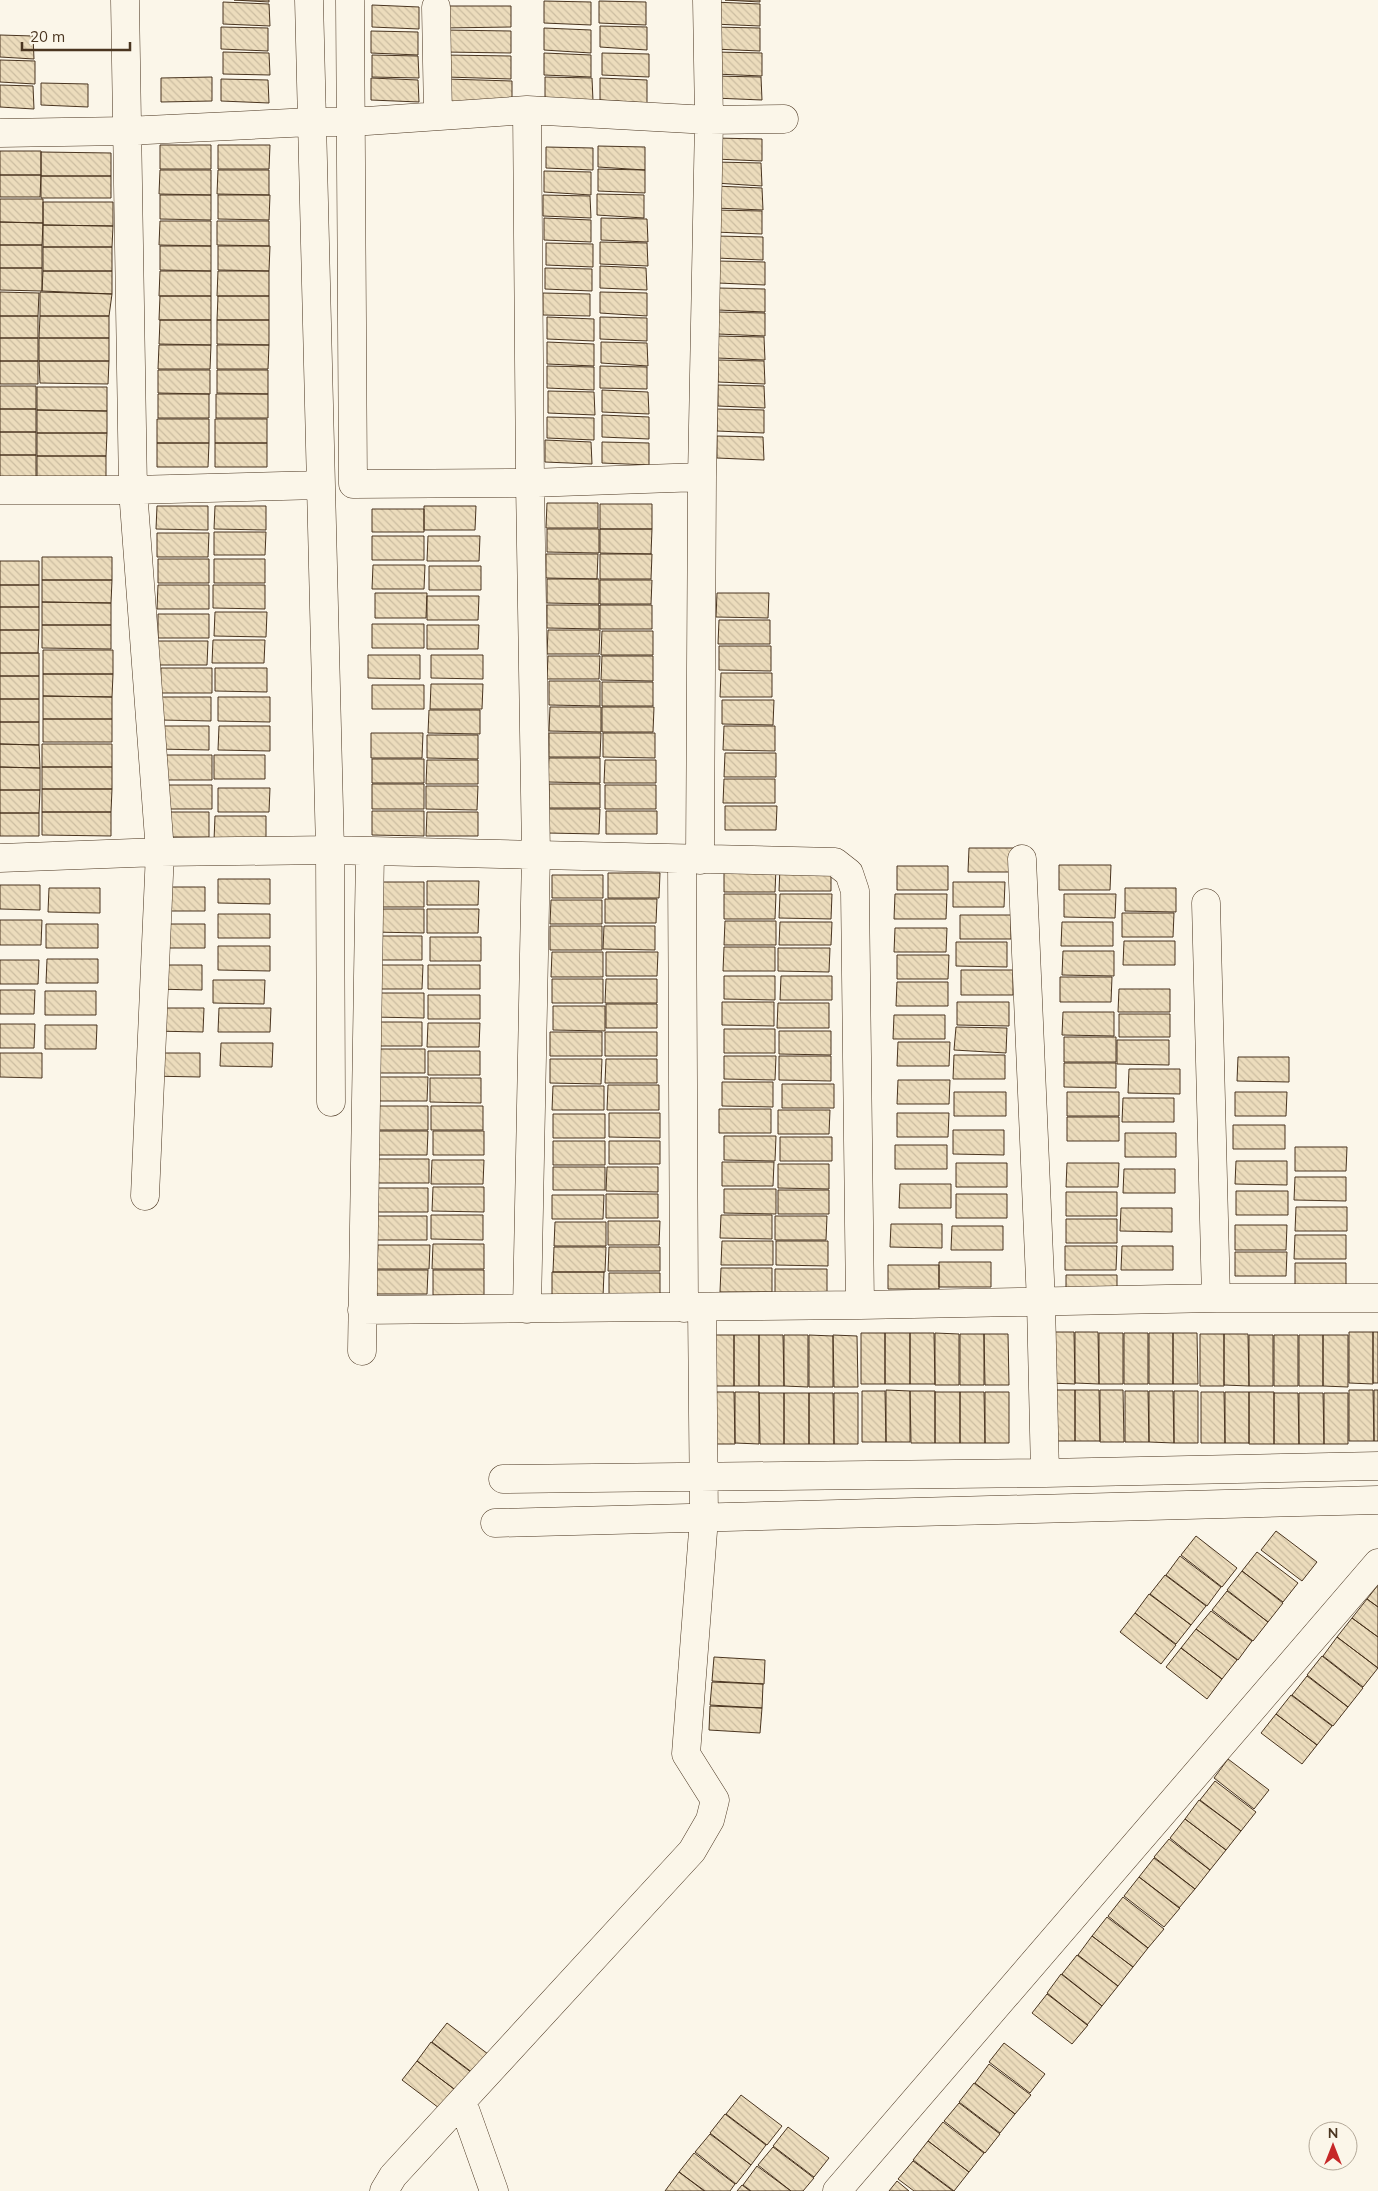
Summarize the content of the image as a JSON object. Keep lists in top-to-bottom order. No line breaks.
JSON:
{"scale_bar":"20 m","north":"top"}
